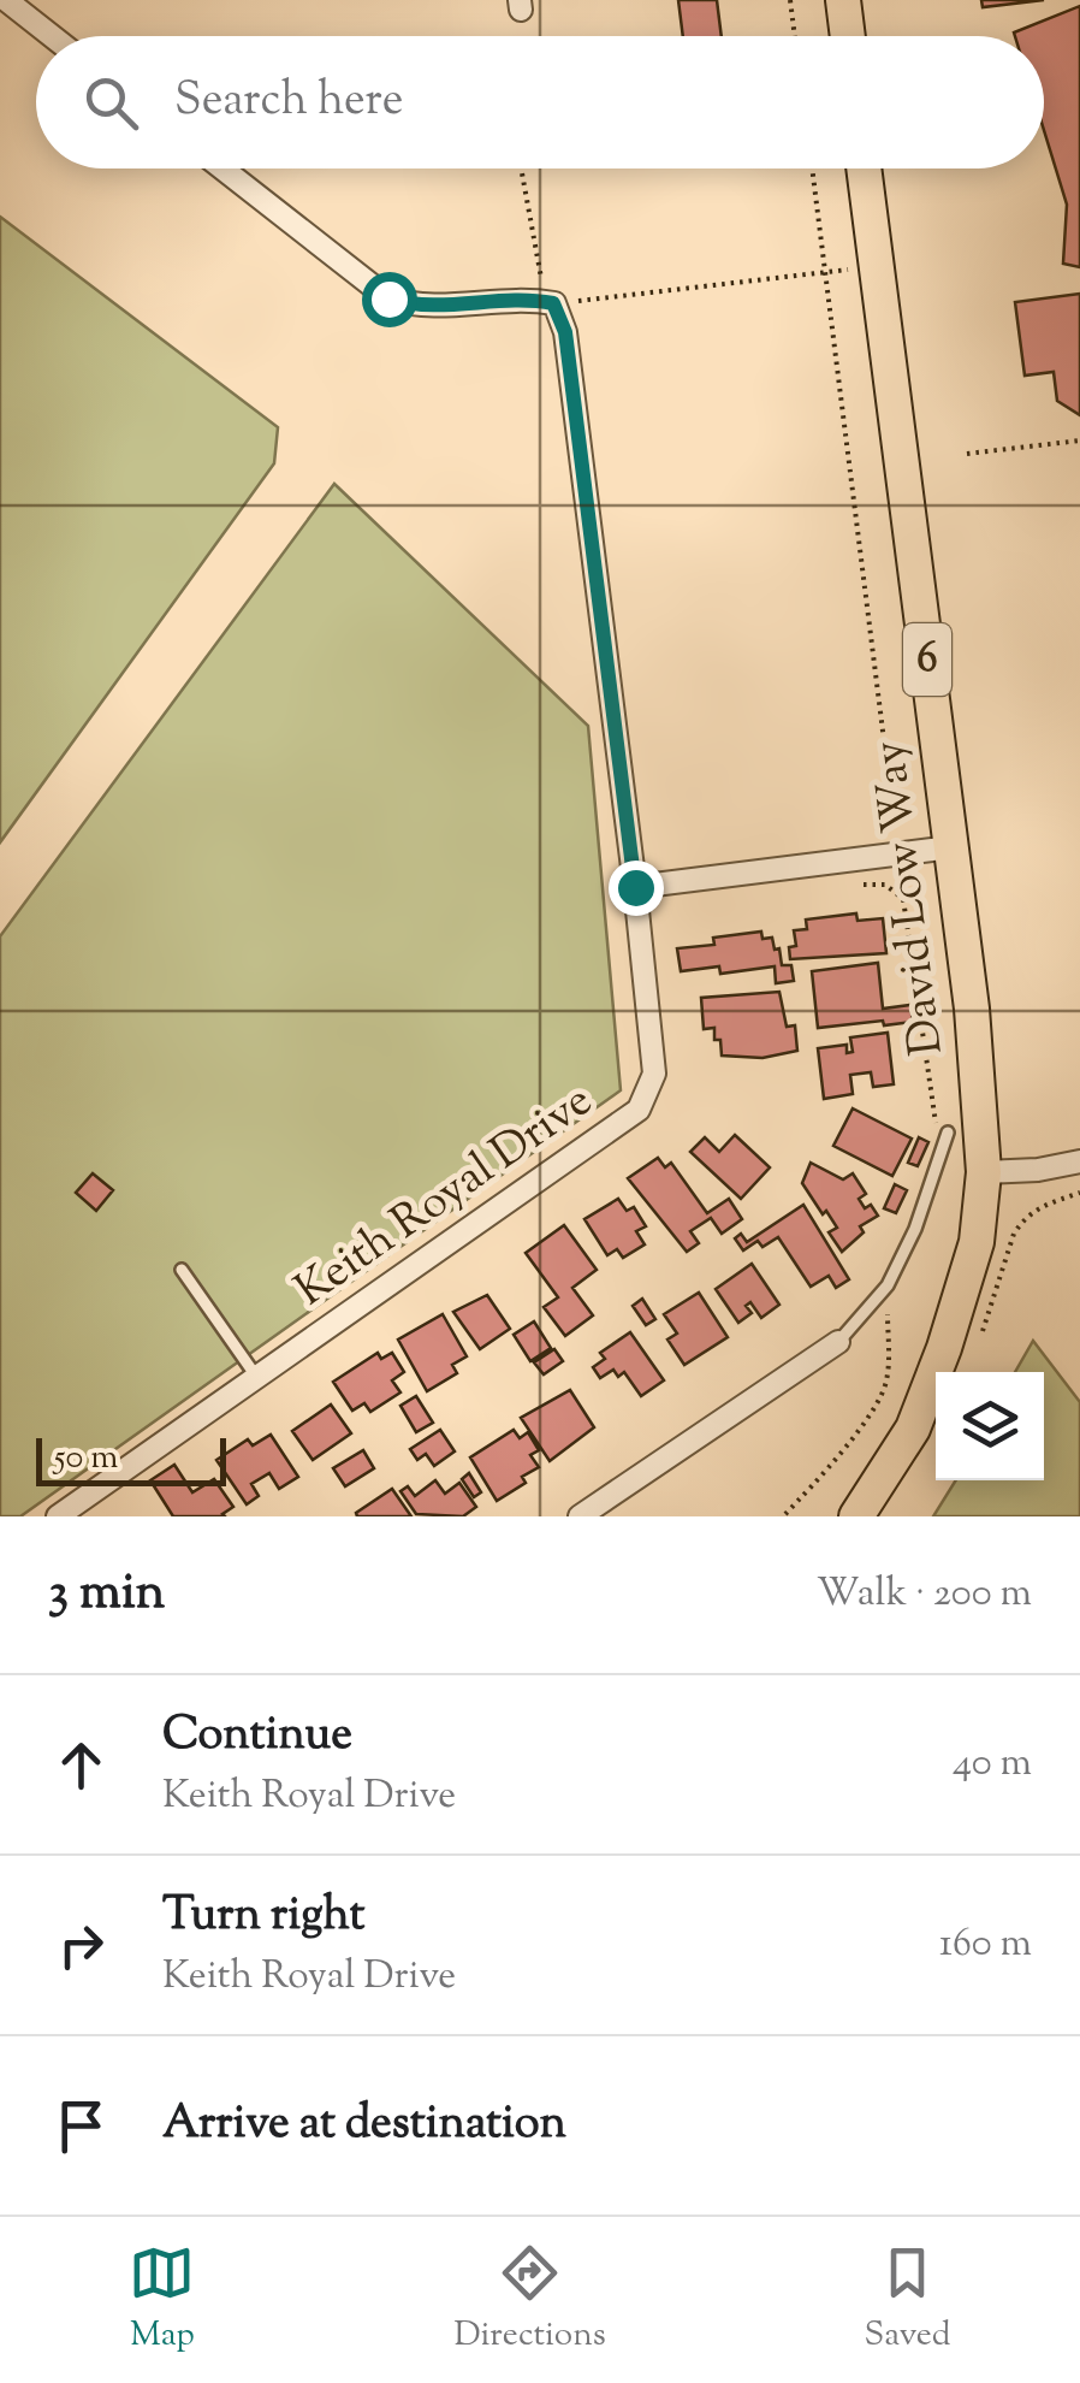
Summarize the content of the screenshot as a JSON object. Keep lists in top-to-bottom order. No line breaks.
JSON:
{"streets":{"main road":["6","David Low Way"],"street":["Keith Royal Drive"]},"scale_bar":"50 m","page":{"search":"Search here","scale":"50 m","heading":["3 min","Walk · 200 m"],"list":[["Continue","Keith Royal Drive","40 m"],["Turn right","Keith Royal Drive","160 m"],"Arrive at destination"],"nav":["Map","Directions","Saved"]}}
